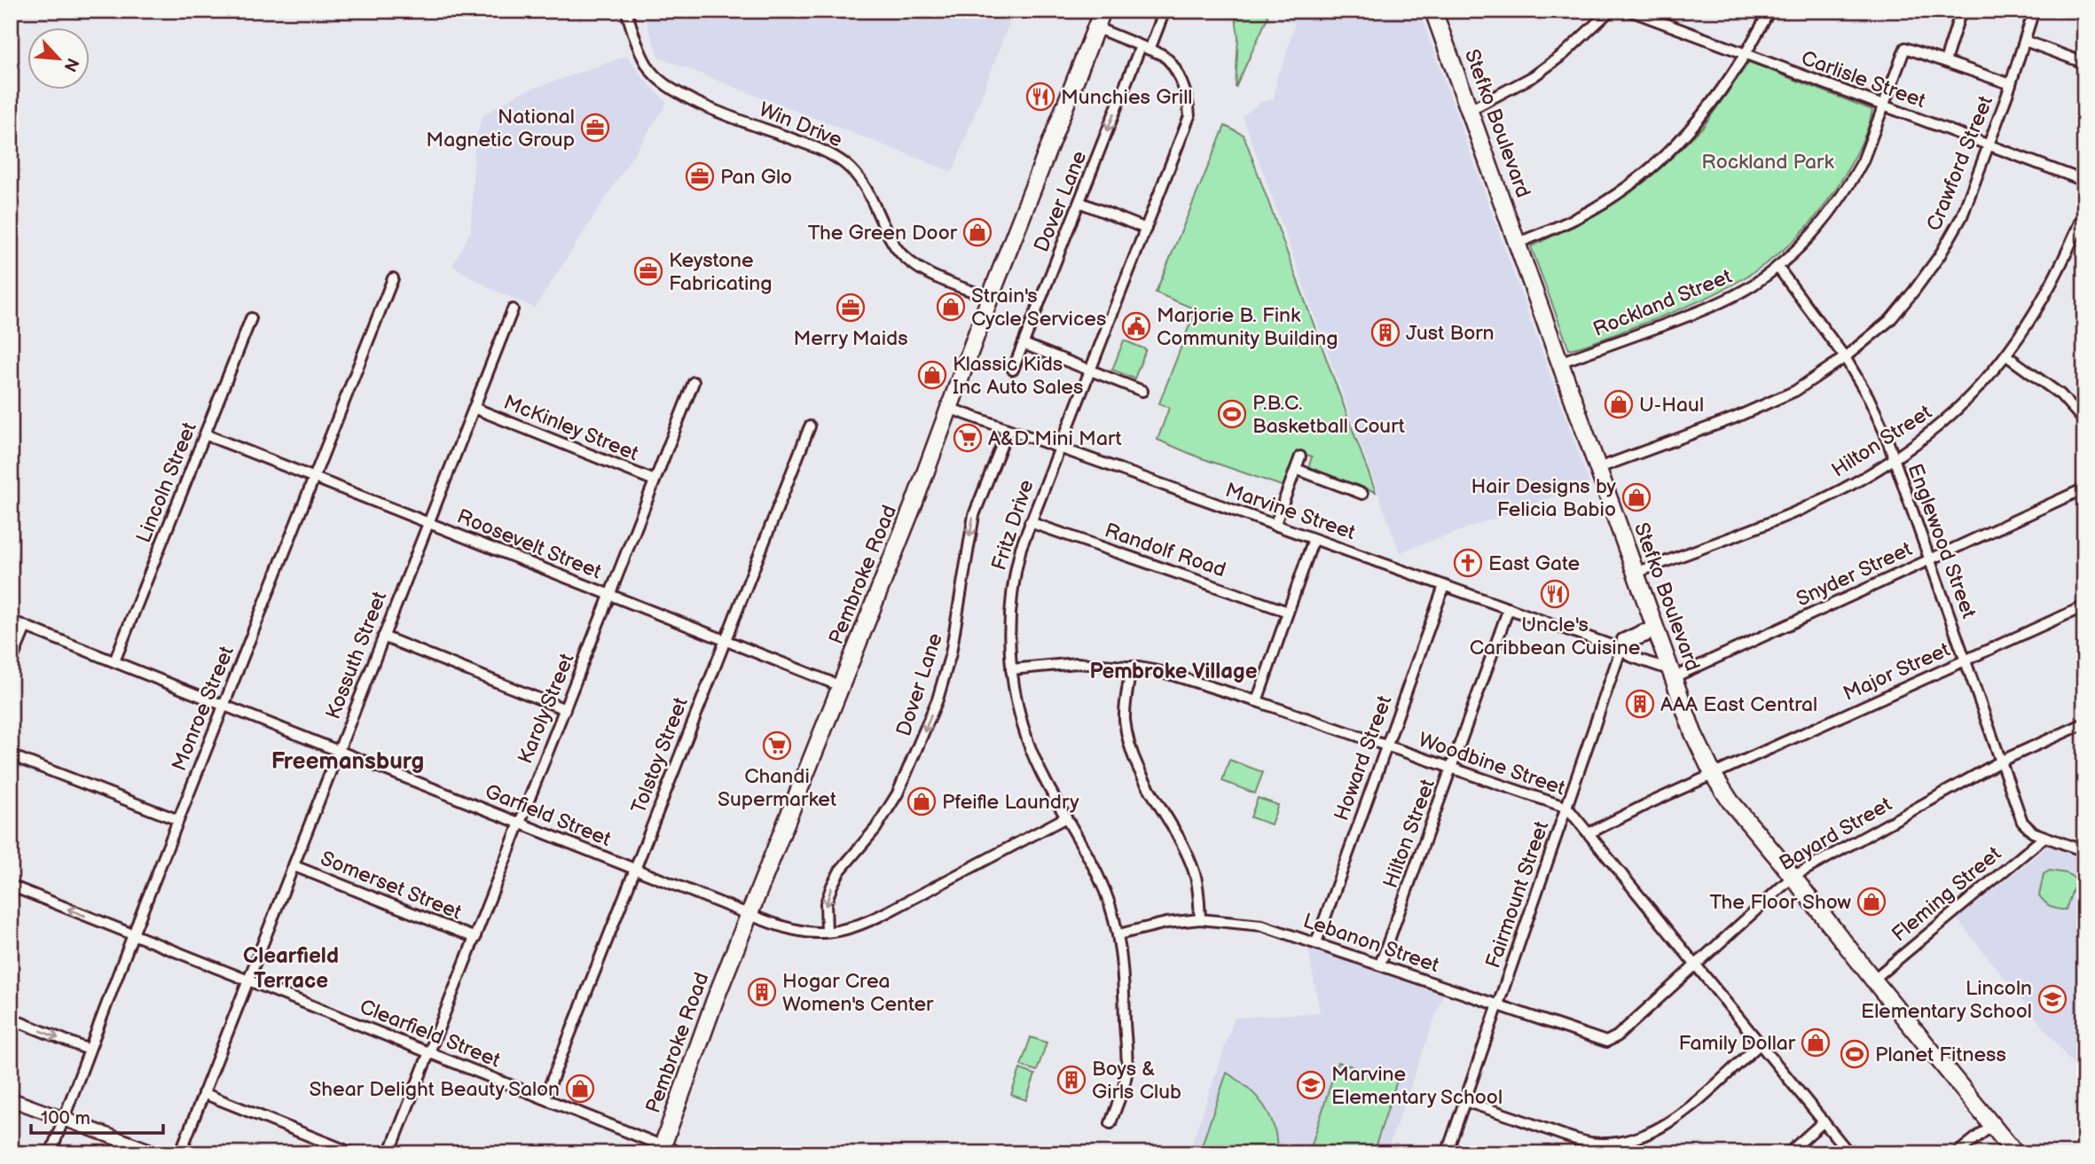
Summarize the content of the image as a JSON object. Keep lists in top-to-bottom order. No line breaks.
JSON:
{"streets":{"main road":["Stefko Boulevard","Pembroke Road"],"street":["Carlisle Street","Win Drive","Crawford Street","Dover Lane","Rockland Street","McKinley Street","Hilton Street","Lincoln Street","Marvine Street","Fritz Drive","Englewood Street","Roosevelt Street","Randolf Road","Snyder Street","Kossuth Street","Major Street","Monroe Street","Karoly Street","Tolstoy Street","Howard Street","Woodbine Street","Garfield Street","Bayard Street","Somerset Street","Fleming Street","Fairmount Street","Lebanon Street","Clearfield Street"]},"crossings":[["Carlisle Street","Crawford Street"],["Carlisle Street","Rockland Street"],["Stefko Boulevard","Crawford Street"],["Stefko Boulevard","Rockland Street"],["Stefko Boulevard","Hilton Street"],["Stefko Boulevard","Marvine Street"],["Stefko Boulevard","Snyder Street"],["Stefko Boulevard","Major Street"],["Stefko Boulevard","Bayard Street"],["Stefko Boulevard","Fleming Street"],["Win Drive","Pembroke Road"],["Crawford Street","Englewood Street"],["Dover Lane","Marvine Street"],["Dover Lane","Fritz Drive"],["Dover Lane","Garfield Street"],["Rockland Street","Englewood Street"],["McKinley Street","Kossuth Street"],["McKinley Street","Karoly Street"],["Hilton Street","Marvine Street"],["Hilton Street","Englewood Street"],["Hilton Street","Woodbine Street"],["Hilton Street","Lebanon Street"],["Lincoln Street","Roosevelt Street"],["Lincoln Street","Garfield Street"],["Marvine Street","Fritz Drive"],["Marvine Street","Snyder Street"],["Marvine Street","Pembroke Road"],["Marvine Street","Howard Street"],["Marvine Street","Fairmount Street"],["Fritz Drive","Randolf Road"],["Fritz Drive","Pembroke Road"],["Fritz Drive","Woodbine Street"],["Fritz Drive","Garfield Street"],["Fritz Drive","Lebanon Street"],["Englewood Street","Snyder Street"],["Englewood Street","Major Street"],["Englewood Street","Bayard Street"],["Englewood Street","Fleming Street"],["Roosevelt Street","Pembroke Road"],["Roosevelt Street","Kossuth Street"],["Roosevelt Street","Monroe Street"],["Roosevelt Street","Karoly Street"],["Roosevelt Street","Tolstoy Street"],["Pembroke Road","Garfield Street"],["Pembroke Road","Clearfield Street"],["Kossuth Street","Garfield Street"],["Kossuth Street","Somerset Street"],["Kossuth Street","Clearfield Street"],["Major Street","Woodbine Street"],["Monroe Street","Garfield Street"],["Monroe Street","Clearfield Street"],["Karoly Street","Garfield Street"],["Karoly Street","Somerset Street"],["Karoly Street","Clearfield Street"],["Tolstoy Street","Garfield Street"],["Tolstoy Street","Clearfield Street"],["Howard Street","Woodbine Street"],["Howard Street","Lebanon Street"],["Woodbine Street","Bayard Street"],["Woodbine Street","Fairmount Street"],["Bayard Street","Lebanon Street"],["Fairmount Street","Lebanon Street"]],"one_way":["Dover Lane"],"districts":["Pembroke Village","Freemansburg","Clearfield Terrace"],"parks":["Rockland Park"],"places":{"restaurant":["Munchies Grill","Uncle's Caribbean Cuisine"],"office":["National Magnetic Group","Pan Glo","Keystone Fabricating","Merry Maids"],"shop":["The Green Door","Strain's Cycle Services","Klassic Kids Inc Auto Sales","U-Haul","Hair Designs by Felicia Babio","Pfeifle Laundry","The Floor Show","Family Dollar","Shear Delight Beauty Salon"],"public building":["Marjorie B. Fink Community Building"],"building":["Just Born","AAA East Central","Hogar Crea Women's Center","Boys & Girls Club"],"sports":["P.B.C. Basketball Court","Planet Fitness"],"supermarket":["A&D Mini Mart","Chandi Supermarket"],"church":["East Gate"],"school or university":["Lincoln Elementary School","Marvine Elementary School"]},"scale_bar":"100 m","north":"bottom right"}
